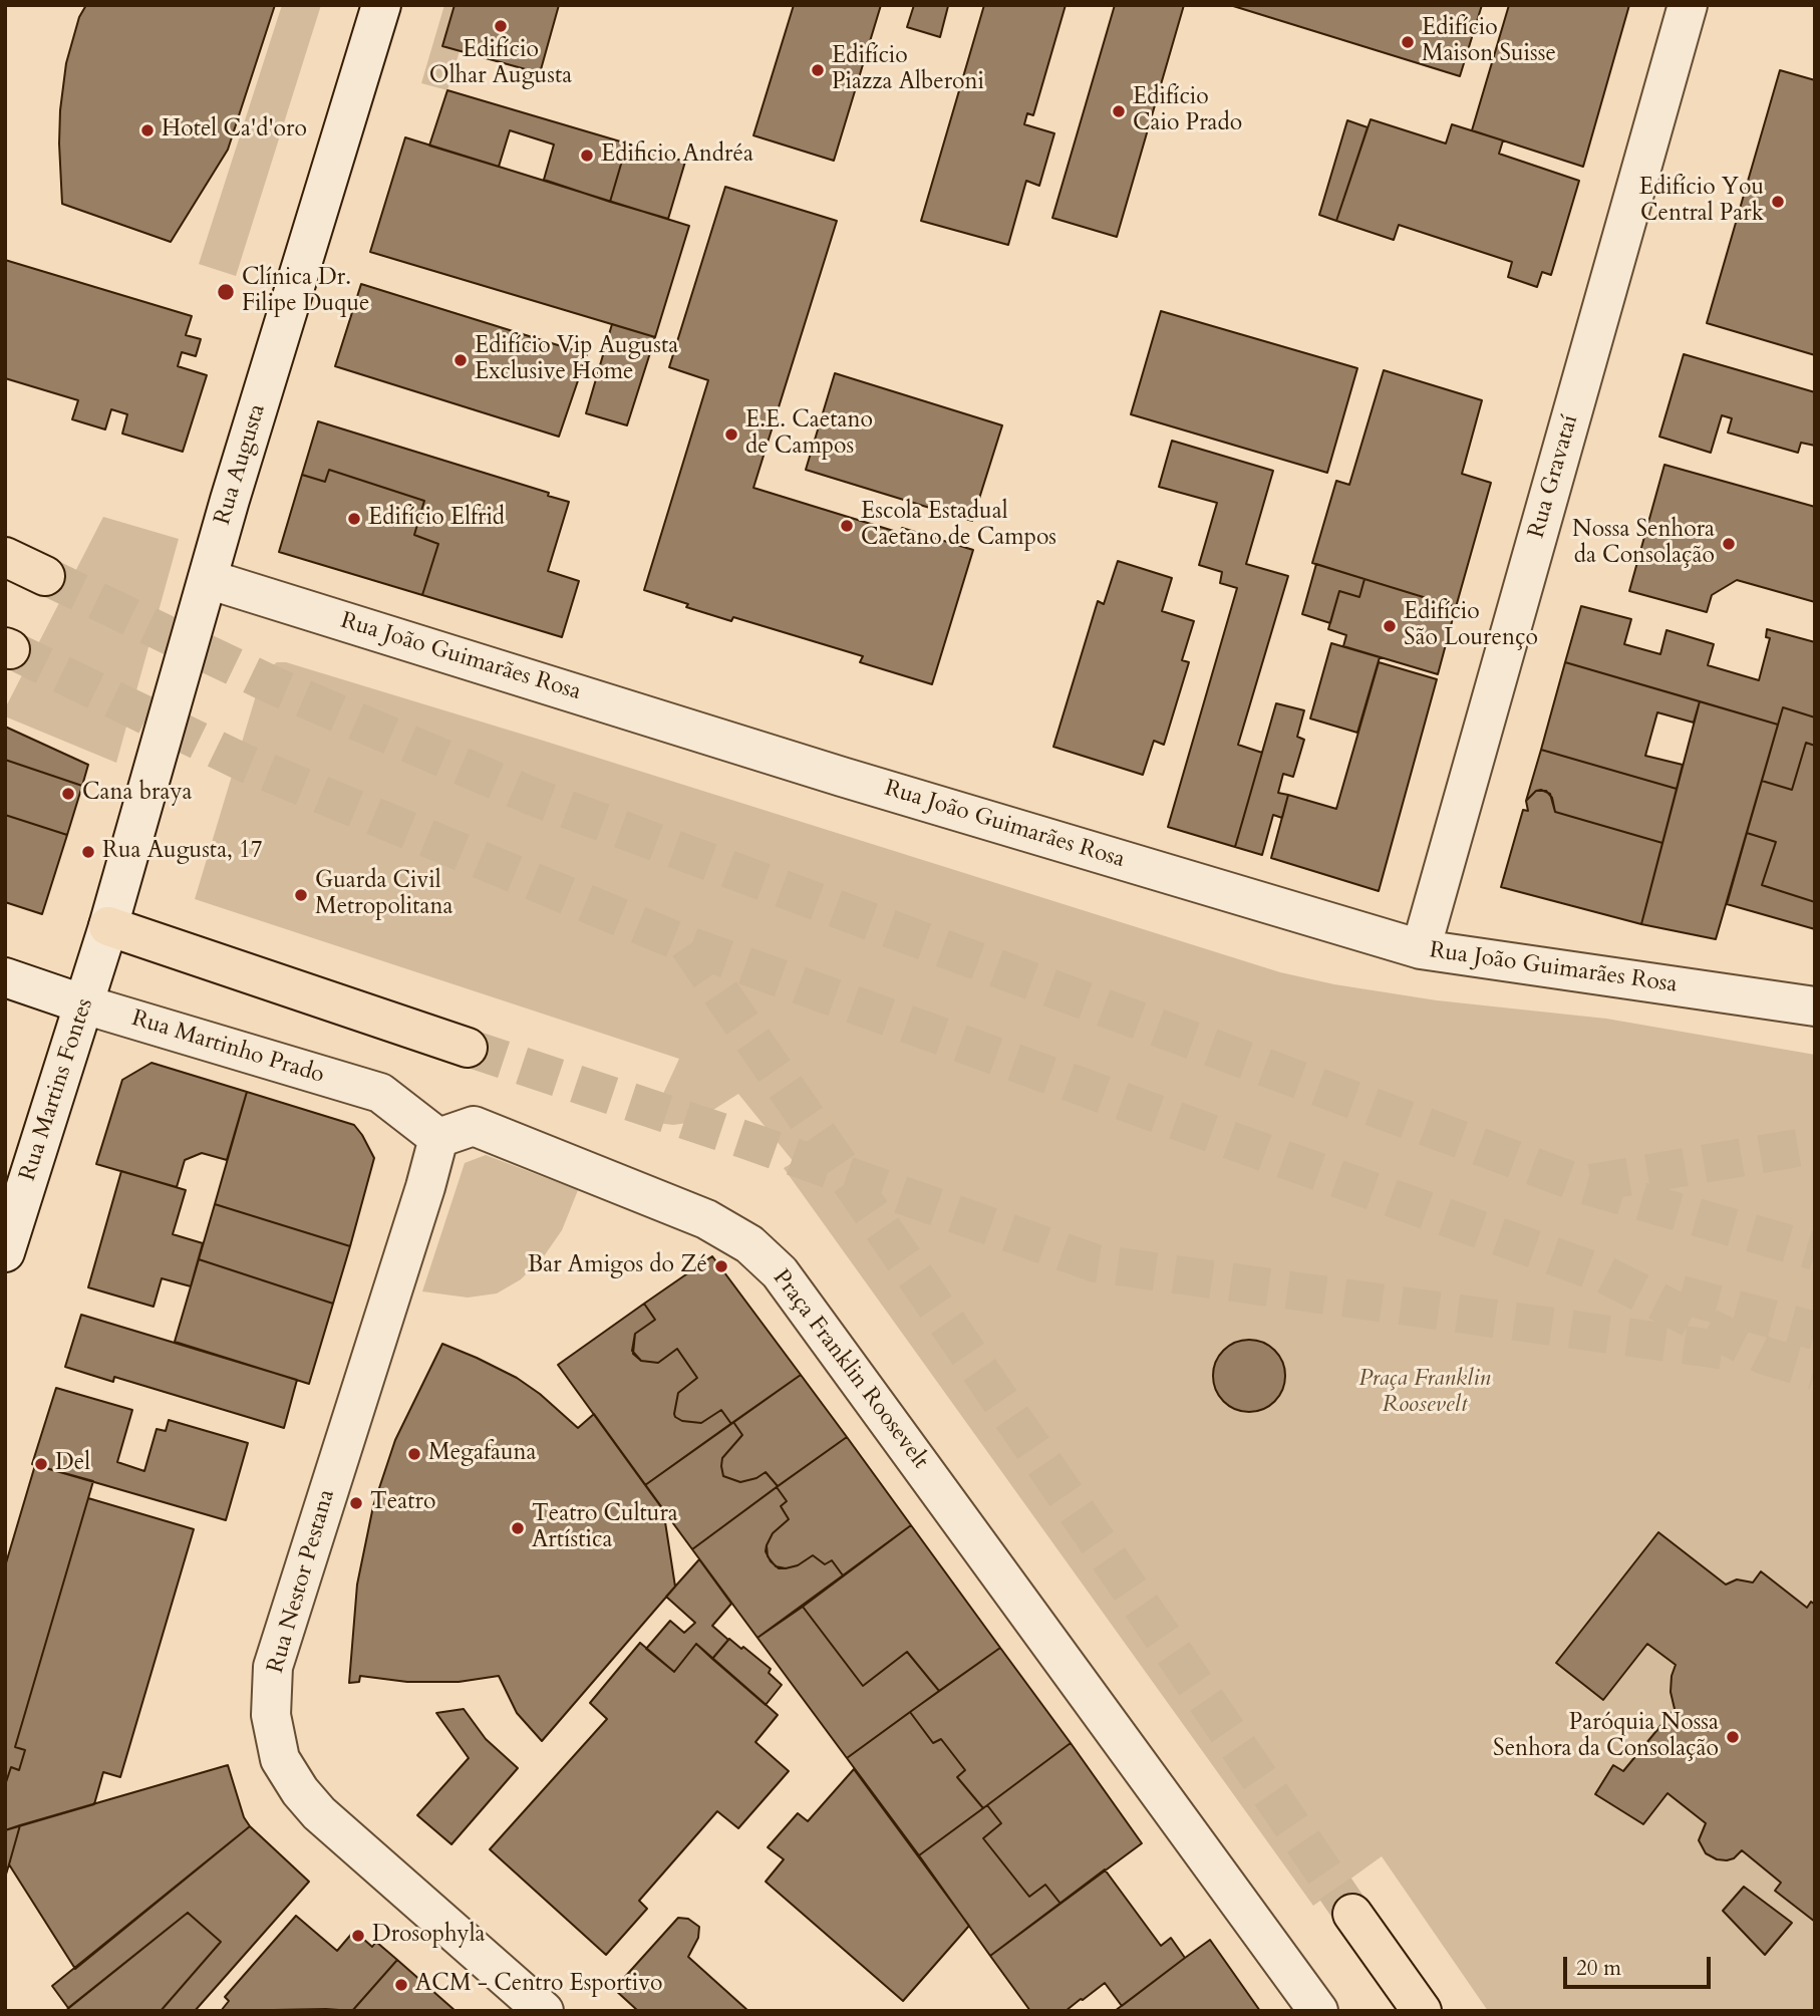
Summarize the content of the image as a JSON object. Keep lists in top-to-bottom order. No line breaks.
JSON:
{"streets":{"street":["Rua Augusta","Rua Gravataí","Rua João Guimarães Rosa","Rua Martinho Prado","Rua Martins Fontes","Praça Franklin Roosevelt","Rua Nestor Pestana"]},"crossings":[["Rua Augusta","Rua João Guimarães Rosa"],["Rua Augusta","Rua Martins Fontes"],["Rua Gravataí","Rua João Guimarães Rosa"],["Rua Martinho Prado","Rua Martins Fontes"],["Rua Martinho Prado","Praça Franklin Roosevelt"],["Rua Martinho Prado","Rua Nestor Pestana"],["Praça Franklin Roosevelt","Rua Nestor Pestana"]],"parks":["Praça Franklin Roosevelt"],"places":["Edifício Olhar Augusta","Edifício Maison Suisse","Edifício Piazza Alberoni","Edifício Caio Prado","Hotel Ca'd'oro","Edificio Andréa","Edifício You Central Park","Clínica Dr. Filipe Duque","Edifício Vip Augusta Exclusive Home","E.E. Caetano de Campos","Edifício Elfrid","Escola Estadual Caetano de Campos","Nossa Senhora da Consolação","Edifício São Lourenço","Cana braya","Rua Augusta, 17","Guarda Civil Metropolitana","Bar Amigos do Zé","Megafauna","Del","Teatro","Teatro Cultura Artística","Paróquia Nossa Senhora da Consolação","Drosophyla","ACM - Centro Esportivo"],"scale_bar":"20 m"}
